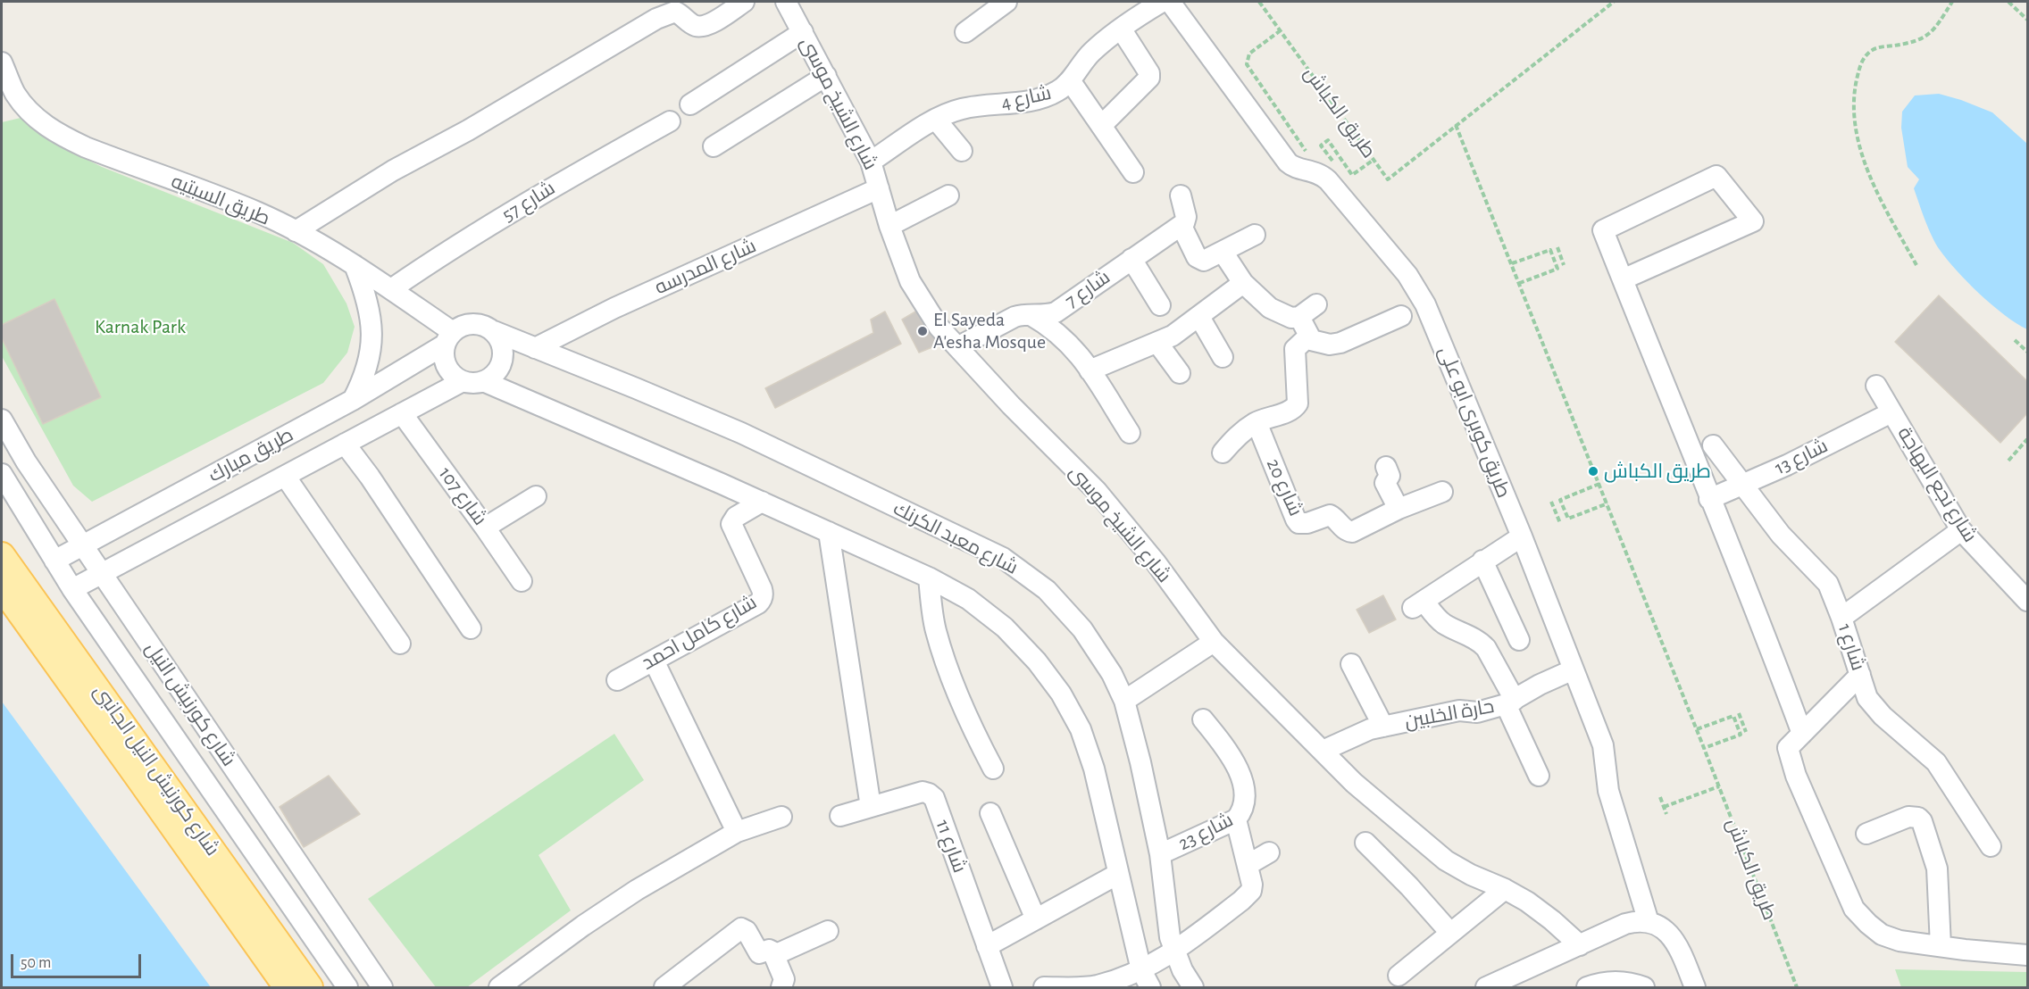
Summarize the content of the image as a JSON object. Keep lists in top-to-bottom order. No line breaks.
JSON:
{"streets":{"main road":["شارع كورنيش النيل الجانبى"],"street":["شارع 4","شارع الشيخ موسى","طريق السبتيه","شارع 57","شارع المدرسه","شارع 7","طريق كوبرى ابو على","طريق مبارك","شارع 13","شارع نجع البهاجة","شارع 20","شارع 107","شارع معبد الكرنك","شارع كامل احمد","شارع 1","شارع كورنيش النيل","حارة الخلبين","شارع 23","شارع 11"],"path":["طريق الكباش"]},"crossings":[["شارع 4","شارع الشيخ موسى"],["شارع الشيخ موسى","شارع المدرسه"],["شارع الشيخ موسى","شارع 7"],["شارع الشيخ موسى","حارة الخلبين"],["طريق السبتيه","شارع 57"],["طريق السبتيه","طريق مبارك"],["طريق السبتيه","شارع معبد الكرنك"],["شارع المدرسه","شارع معبد الكرنك"],["طريق كوبرى ابو على","حارة الخلبين"],["طريق مبارك","شارع 107"],["طريق مبارك","شارع معبد الكرنك"],["طريق مبارك","شارع كورنيش النيل"],["شارع 13","شارع نجع البهاجة"],["شارع 13","شارع 1"],["شارع معبد الكرنك","شارع 23"]],"parks":["Karnak Park"],"places":["El Sayeda A'esha Mosque","طريق الكباش"],"scale_bar":"50 m"}
